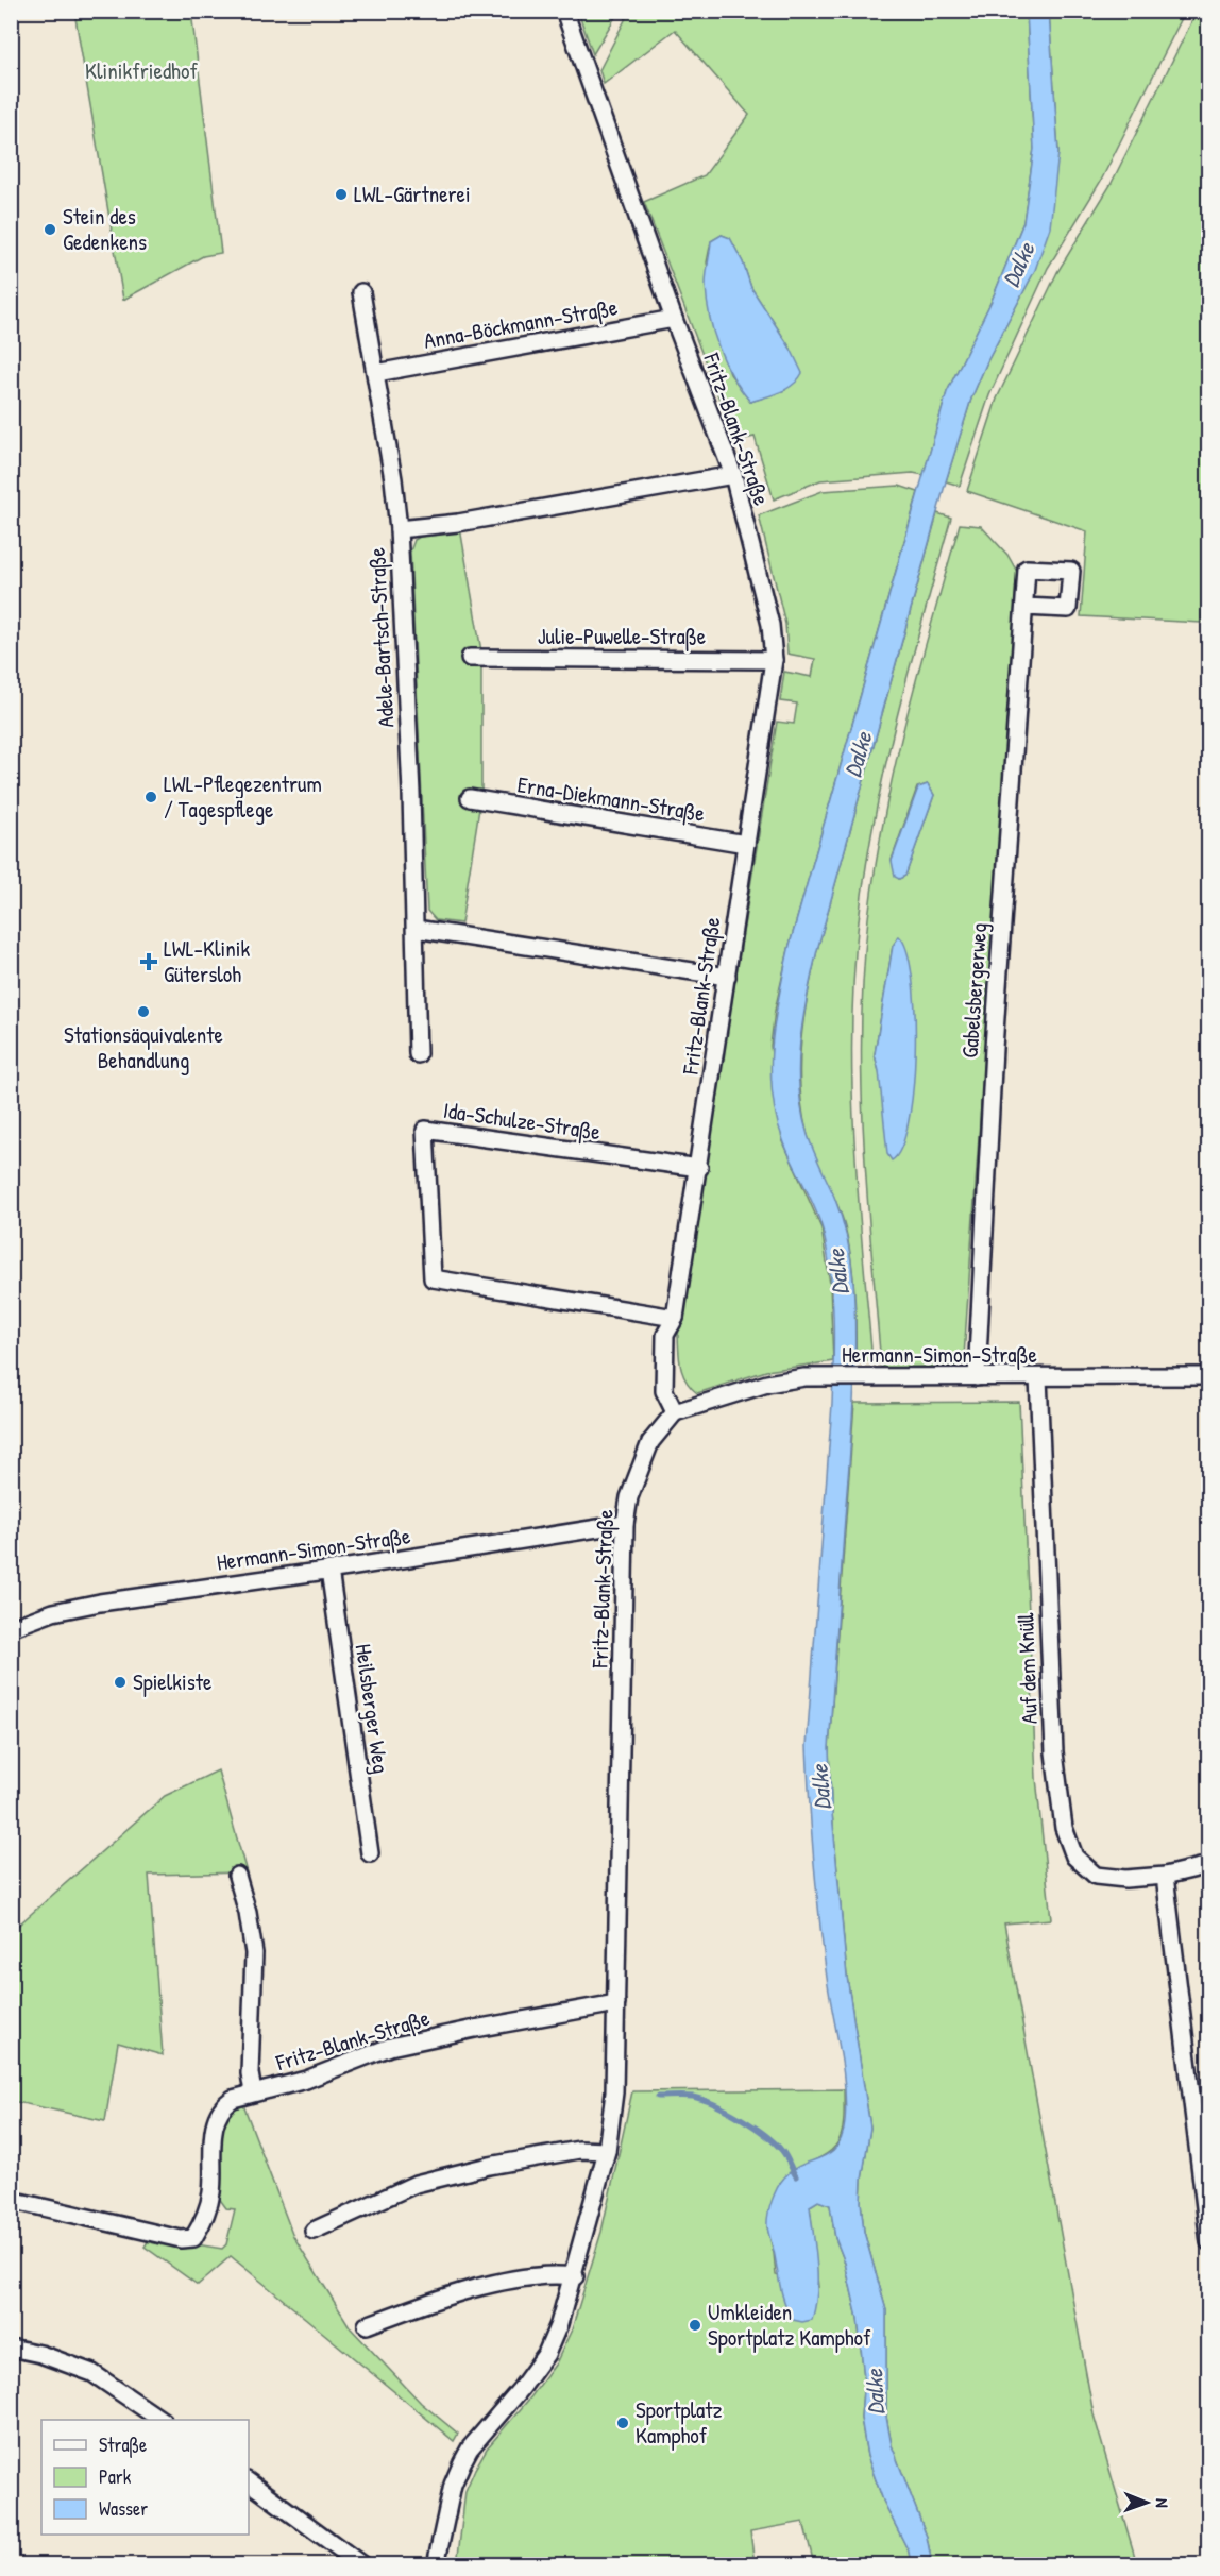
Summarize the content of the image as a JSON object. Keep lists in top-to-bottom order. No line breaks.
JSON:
{"streets":{"street":["Anna-Böckmann-Straße","Fritz-Blank-Straße","Julie-Puwelle-Straße","Adele-Bartsch-Straße","Erna-Diekmann-Straße","Gabelsbergerweg","Ida-Schulze-Straße","Hermann-Simon-Straße","Auf dem Knüll","Heilsberger Weg"]},"crossings":[["Anna-Böckmann-Straße","Fritz-Blank-Straße"],["Fritz-Blank-Straße","Julie-Puwelle-Straße"],["Fritz-Blank-Straße","Adele-Bartsch-Straße"],["Fritz-Blank-Straße","Erna-Diekmann-Straße"],["Fritz-Blank-Straße","Ida-Schulze-Straße"],["Fritz-Blank-Straße","Hermann-Simon-Straße"],["Gabelsbergerweg","Hermann-Simon-Straße"],["Hermann-Simon-Straße","Auf dem Knüll"],["Hermann-Simon-Straße","Heilsberger Weg"]],"water":["Dalke"],"parks":["Klinikfriedhof"],"places":{"other":["LWL-Gärtnerei","Stein des Gedenkens","LWL-Pflegezentrum / Tagespflege","Stationsäquivalente Behandlung","Spielkiste","Umkleiden Sportplatz Kamphof","Sportplatz Kamphof"],"health":["LWL-Klinik Gütersloh"]},"legend":["Straße","Park","Wasser"],"north":"right"}
